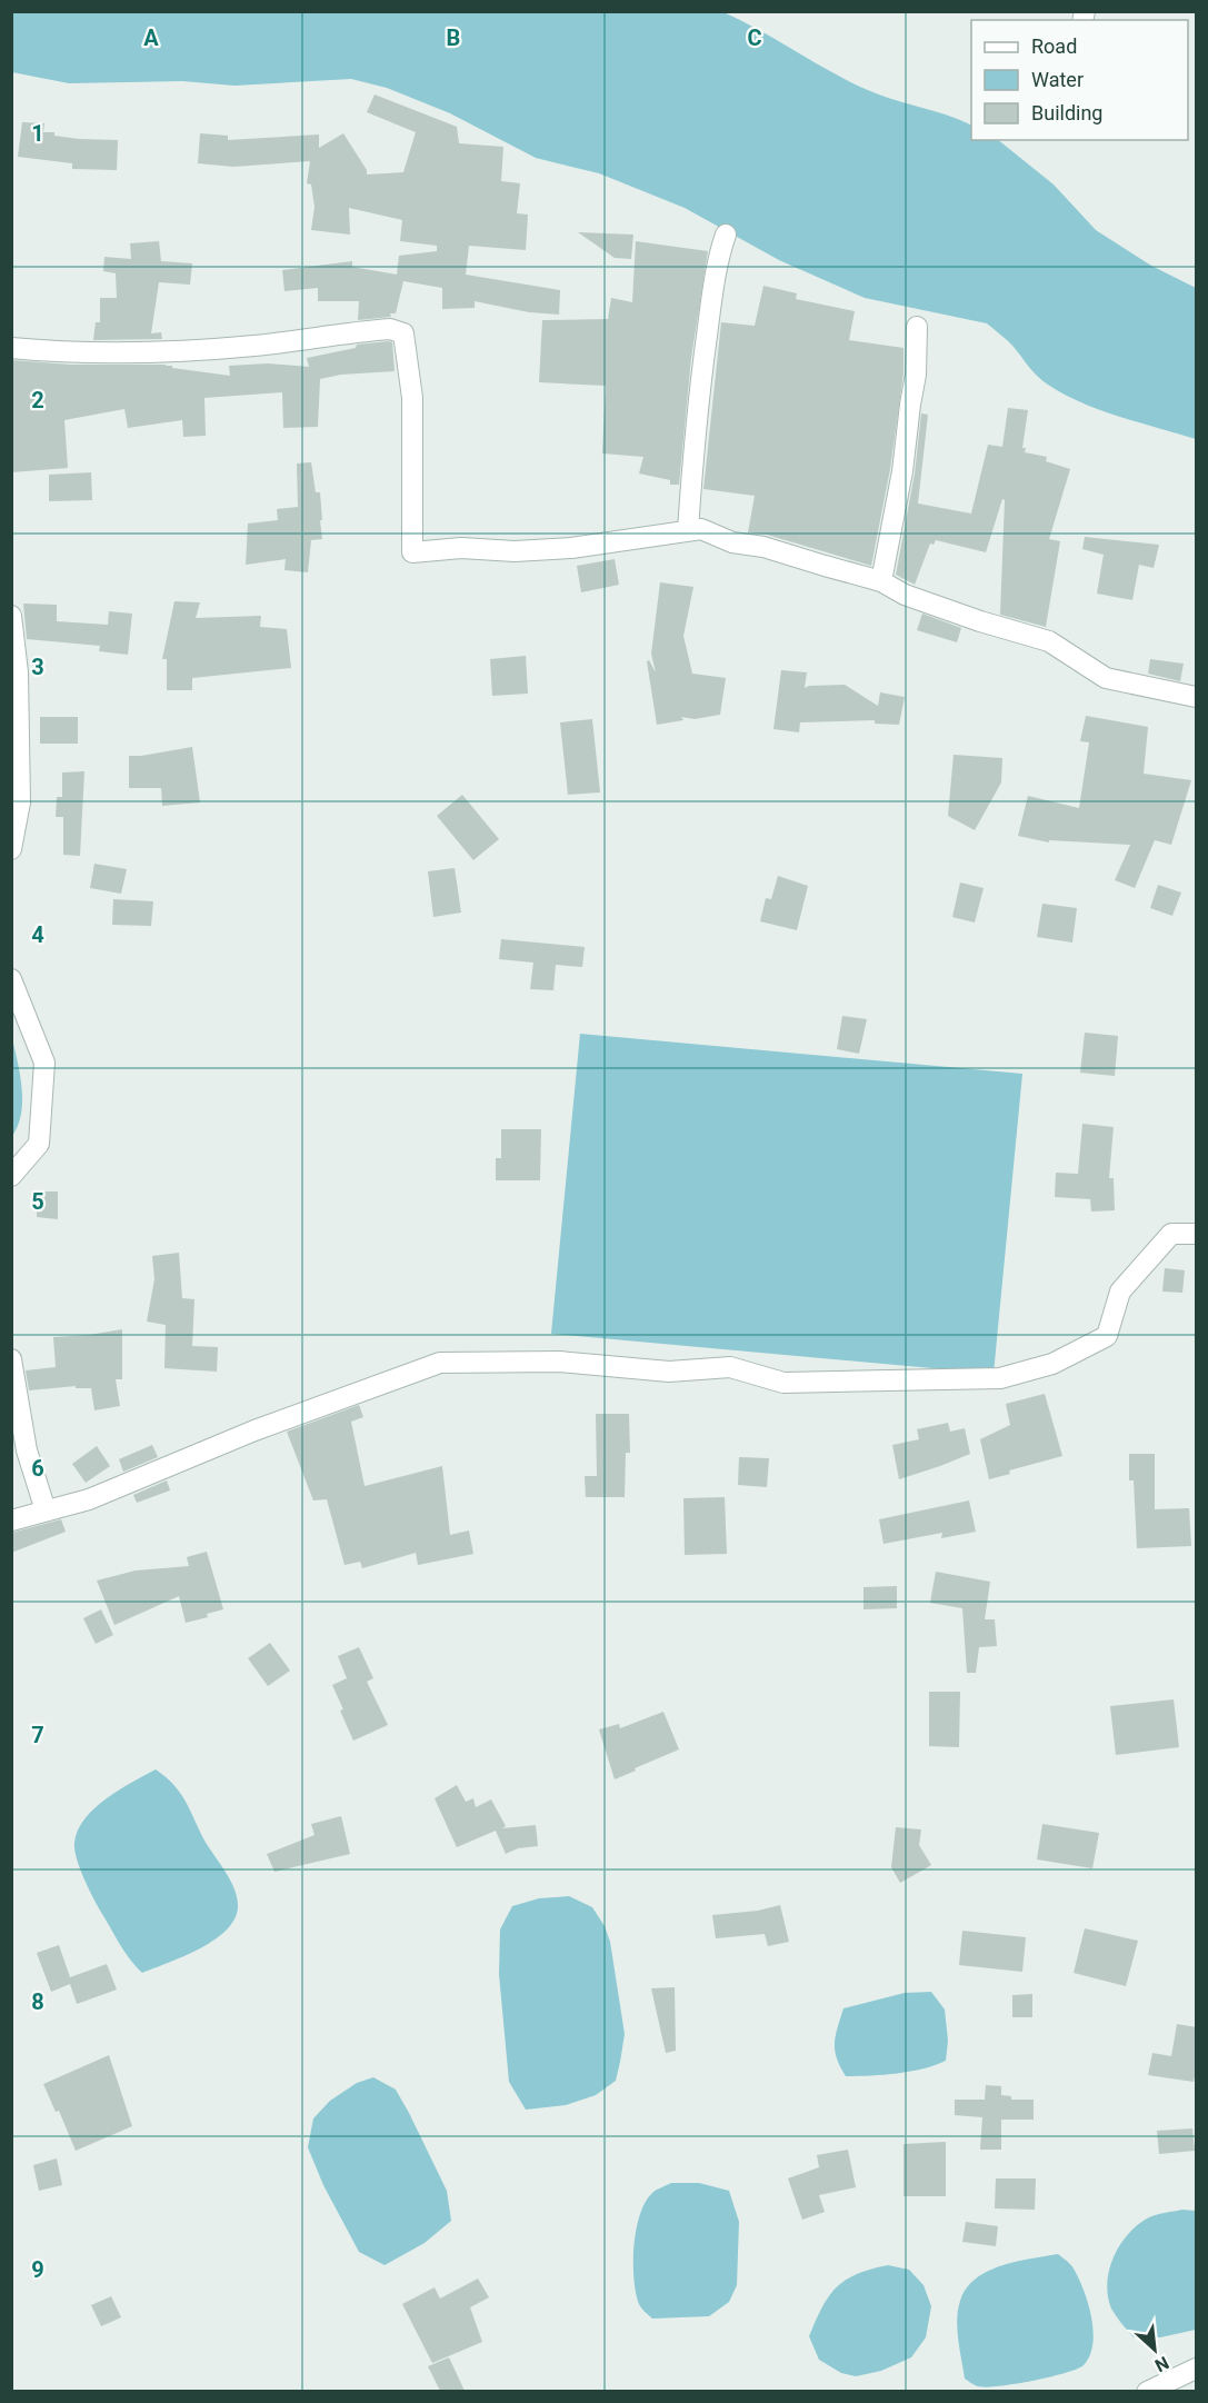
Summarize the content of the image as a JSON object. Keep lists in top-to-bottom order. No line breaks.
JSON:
{"legend":["Road","Water","Building"],"north":"bottom right","grid":{"columns":["A","B","C"],"rows":["1","2","3","4","5","6","7","8","9"]}}
